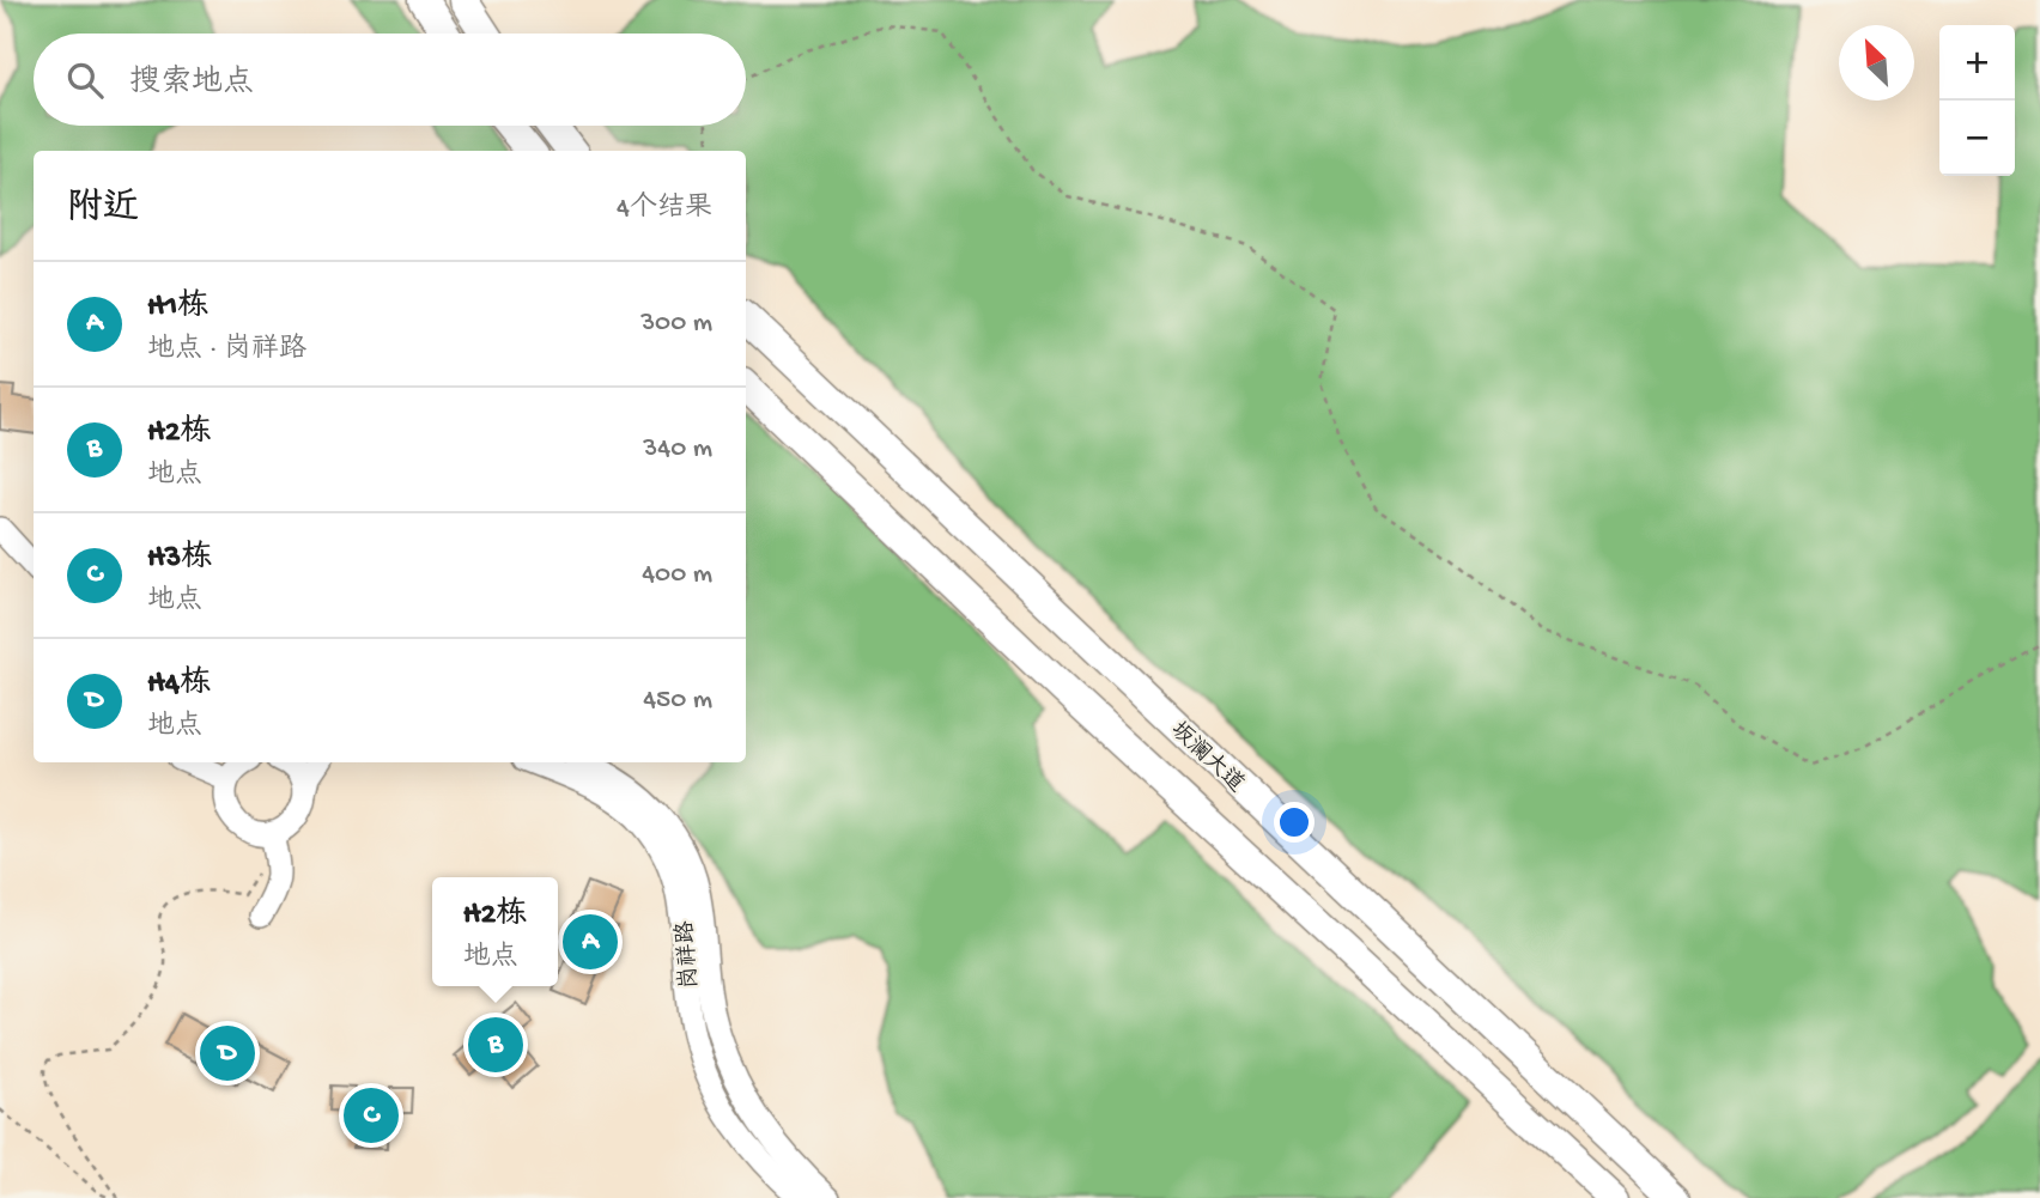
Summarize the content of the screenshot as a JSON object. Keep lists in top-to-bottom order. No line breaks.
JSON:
{"streets":{"main road":["坂澜大道"],"street":["岗祥路"]},"north":"top left","page":{"map_buttons":["+","−"],"search":"搜索地点","heading":["附近","4个结果"],"list":[{"mark":"A","name":"H1栋","note":"地点 · 岗祥路","value":"300 m"},{"mark":"B","name":"H2栋","note":"地点","value":"340 m"},{"mark":"C","name":"H3栋","note":"地点","value":"400 m"},{"mark":"D","name":"H4栋","note":"地点","value":"450 m"}],"popup":["H2栋","地点"],"pins":["A","B","D","C"]}}
